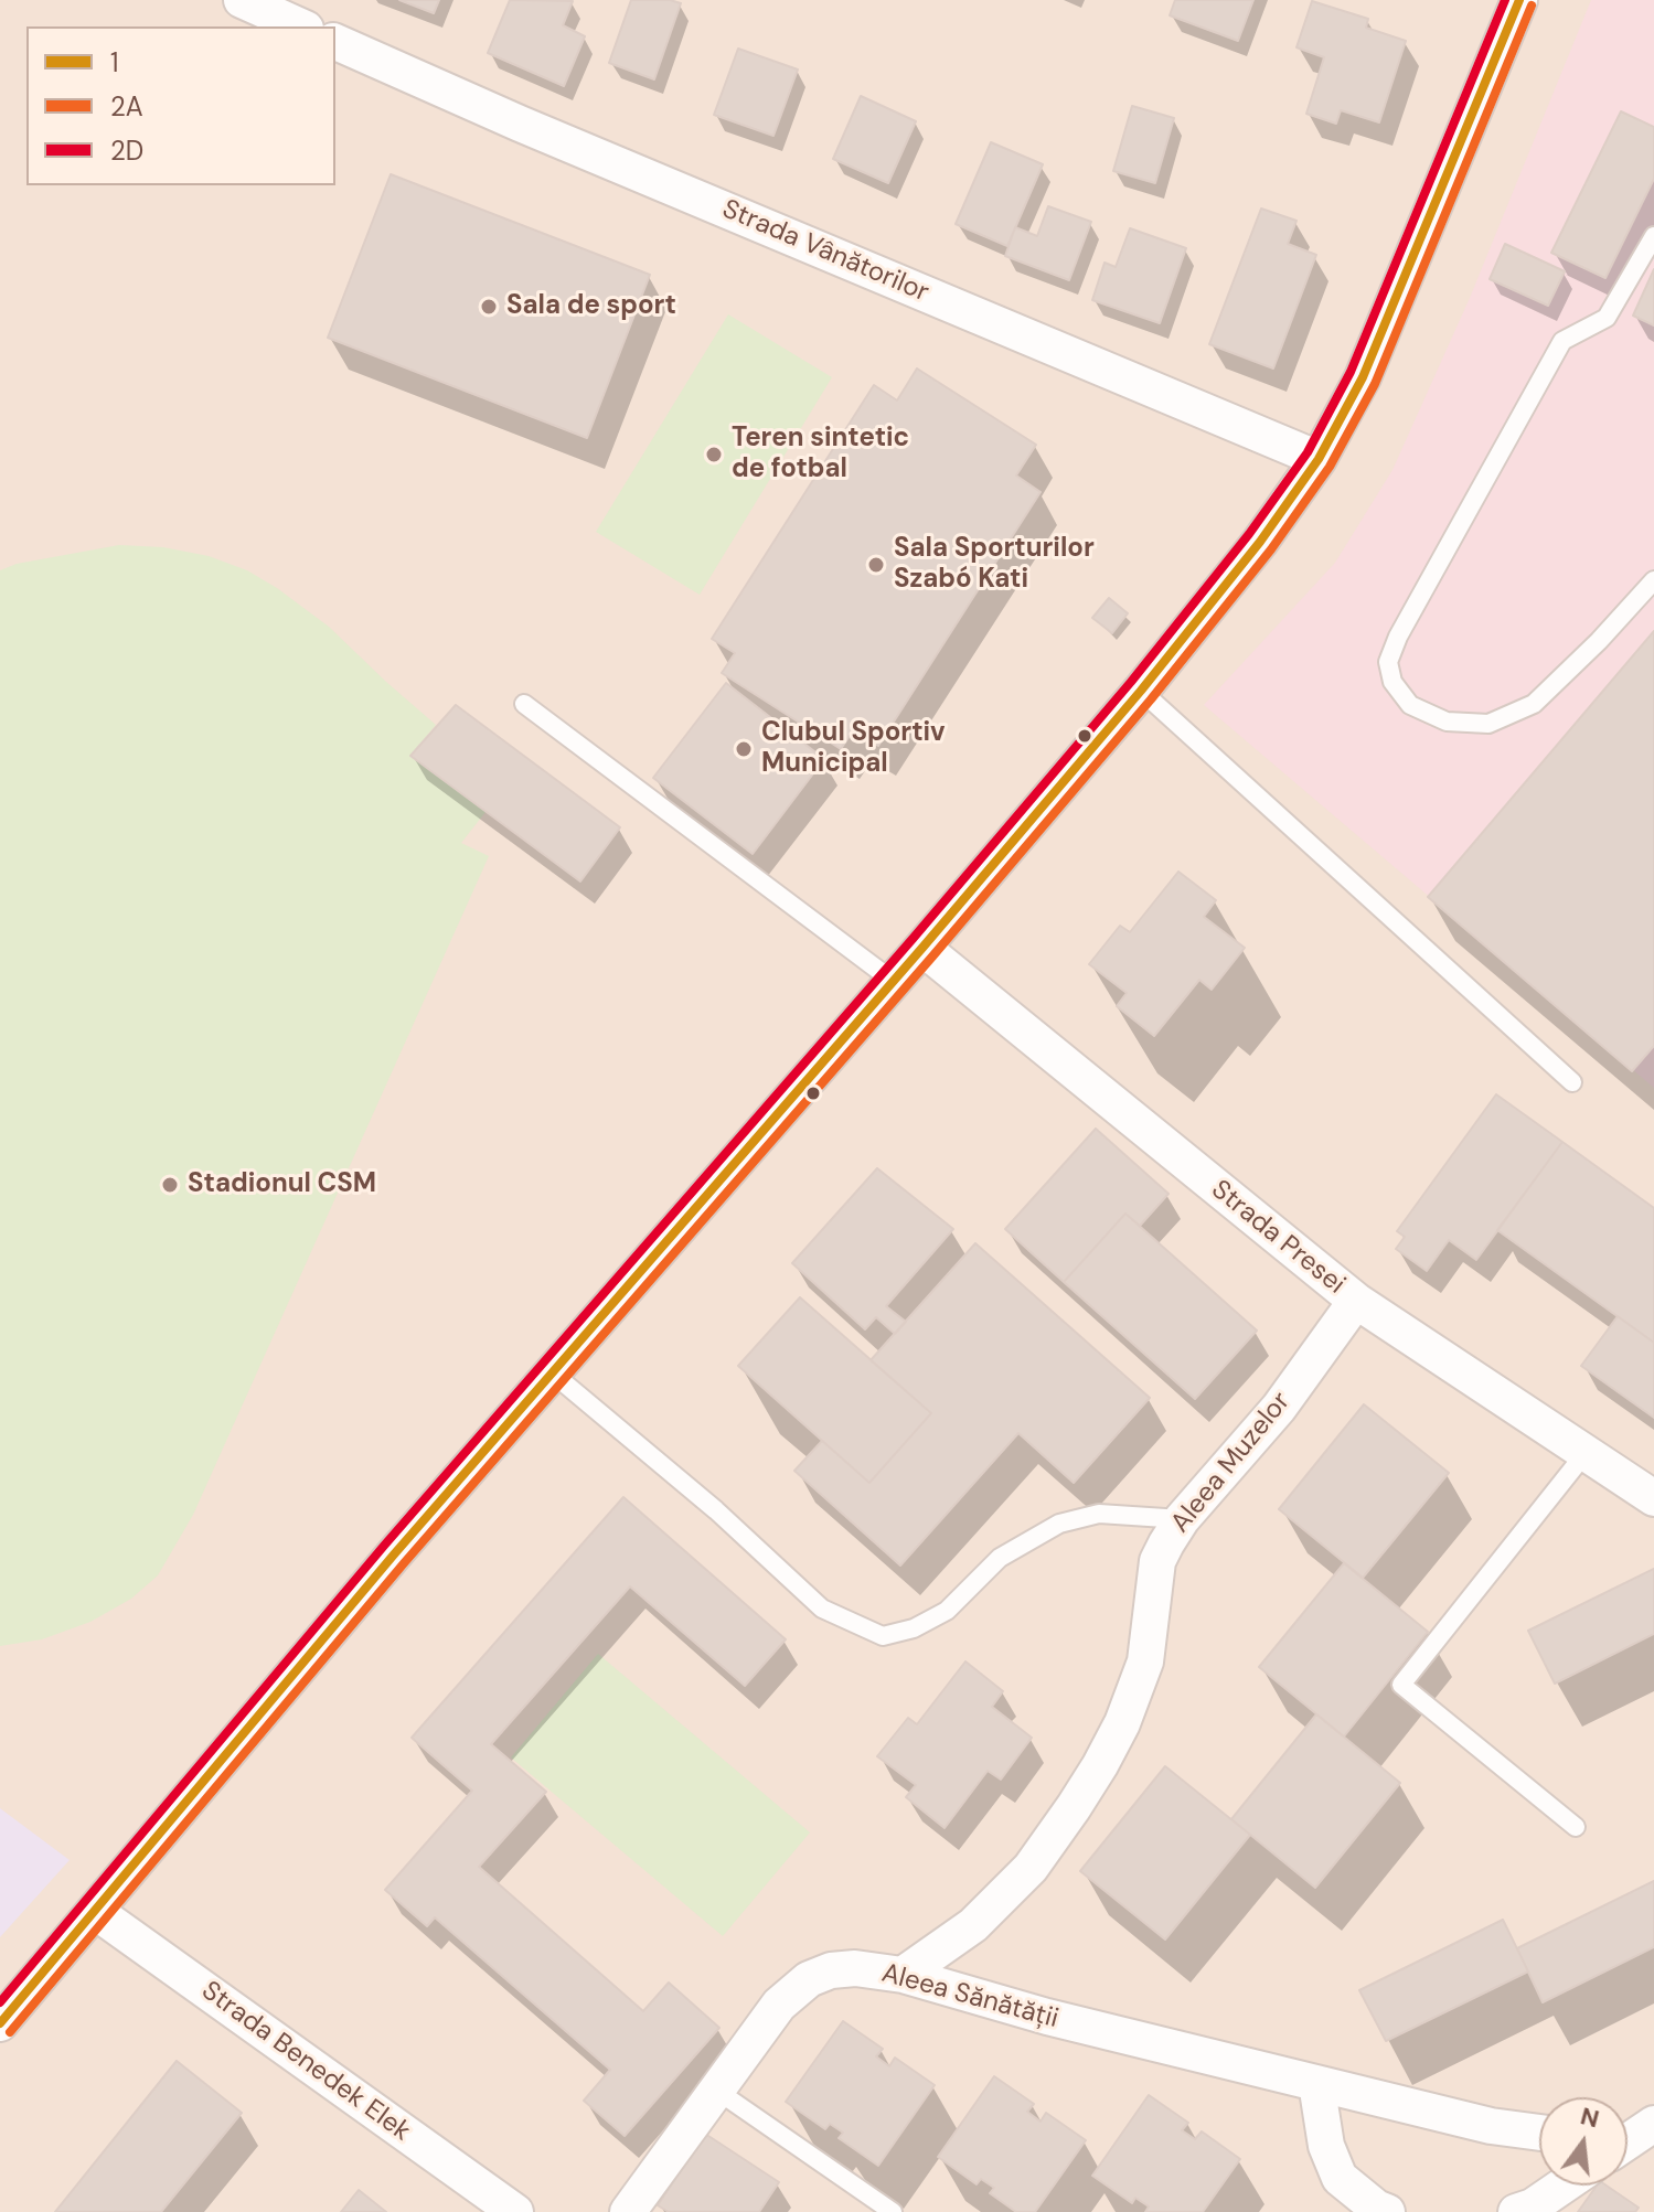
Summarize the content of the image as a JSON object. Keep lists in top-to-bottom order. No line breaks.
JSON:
{"streets":{"street":["Strada Vânătorilor","Strada Presei","Aleea Muzelor","Aleea Sănătății","Strada Benedek Elek"]},"crossings":[["Strada Presei","Aleea Muzelor"],["Aleea Muzelor","Aleea Sănătății"]],"places":["Sala de sport","Teren sintetic de fotbal","Sala Sporturilor Szabó Kati","Clubul Sportiv Municipal","Stadionul CSM"],"lines":["transit line 1","transit line 2D","transit line 2A"],"legend":["1","2A","2D"],"north":"top"}
